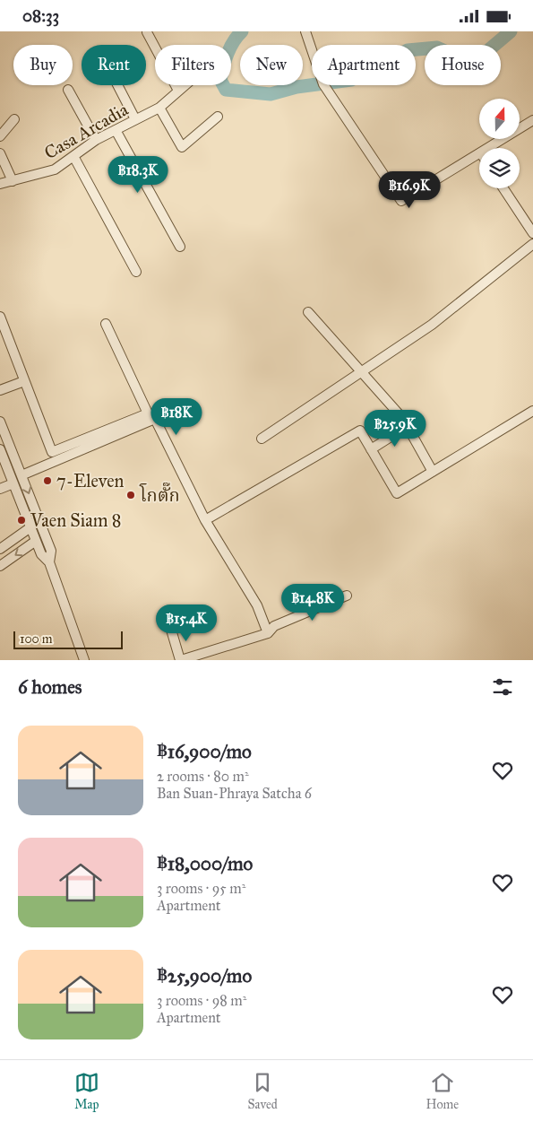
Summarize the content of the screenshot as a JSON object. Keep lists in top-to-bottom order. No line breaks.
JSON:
{"streets":{"street":["Casa Arcadia"]},"places":["7-Eleven","โกตั๊ก","Vaen Siam 8"],"scale_bar":"100 m","north":"top","page":{"status":"08:33","chip":["Buy","Rent","Filters","New","Apartment","House"],"price":["฿18.3K","฿16.9K","฿18K","฿25.9K","฿14.8K","฿15.4K"],"scale":"100 m","heading":"6 homes","list":[{"name":"฿16,900/mo","note":"2 rooms · 80 m² · Ban Suan-Phraya Satcha 6"},{"name":"฿18,000/mo","note":"3 rooms · 95 m² · Apartment"},{"name":"฿25,900/mo","note":"3 rooms · 98 m² · Apartment"}],"tabs":["Map","Saved","Home"]}}
